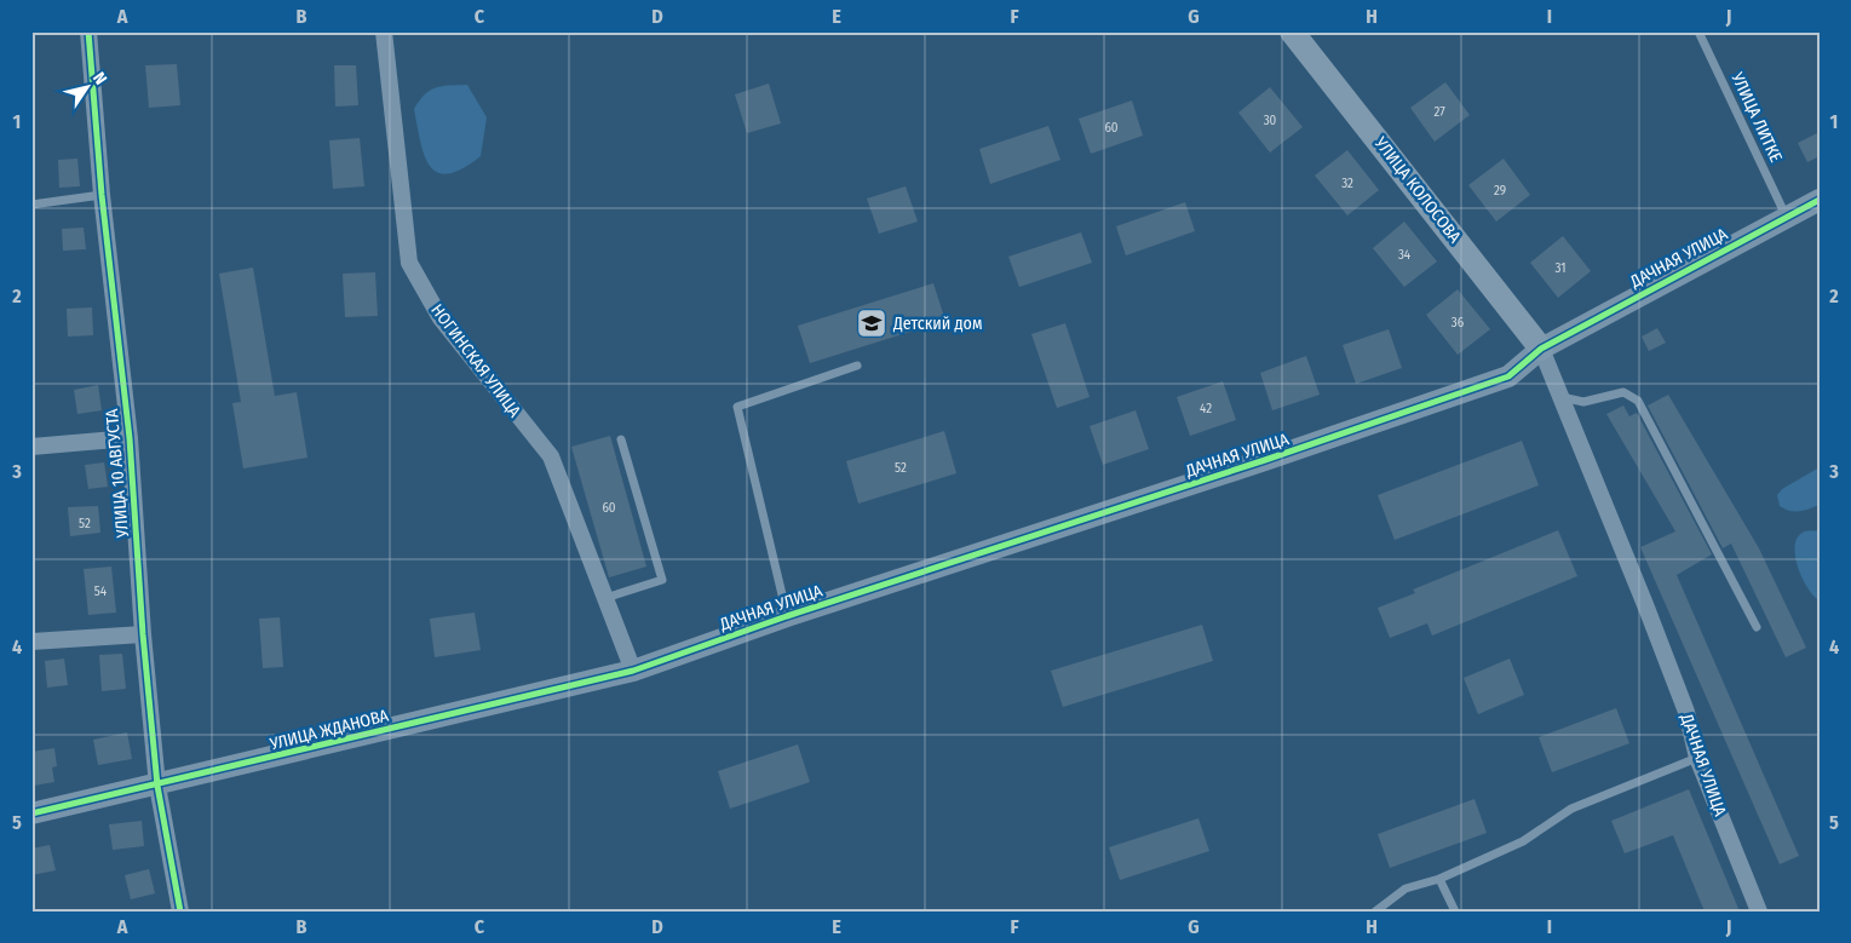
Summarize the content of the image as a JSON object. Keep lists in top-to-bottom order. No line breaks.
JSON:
{"streets":{"main road":["УЛИЦА КОЛОСОВА"],"street":["ДАЧНАЯ УЛИЦА","НОГИНСКАЯ УЛИЦА","УЛИЦА 10 АВГУСТА","УЛИЦА ЖДАНОВА"],"lane":["УЛИЦА ЛИТКЕ"]},"crossings":[["УЛИЦА ЛИТКЕ","ДАЧНАЯ УЛИЦА"],["УЛИЦА КОЛОСОВА","ДАЧНАЯ УЛИЦА"],["ДАЧНАЯ УЛИЦА","НОГИНСКАЯ УЛИЦА"],["ДАЧНАЯ УЛИЦА","УЛИЦА ЖДАНОВА"],["НОГИНСКАЯ УЛИЦА","УЛИЦА ЖДАНОВА"],["УЛИЦА 10 АВГУСТА","УЛИЦА ЖДАНОВА"]],"places":{"school or university":["Детский дом"]},"house_numbers":["27","30","60","32","29","34","31","36","42","52","60","52","54"],"north":"top right","grid":{"columns":["A","B","C","D","E","F","G","H","I","J"],"rows":["1","2","3","4","5"]}}
